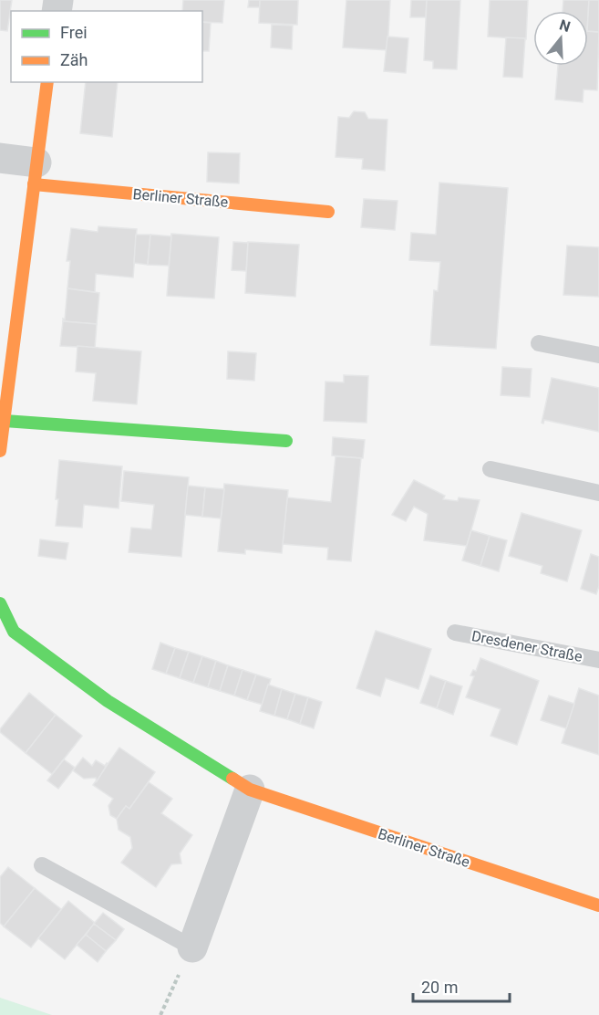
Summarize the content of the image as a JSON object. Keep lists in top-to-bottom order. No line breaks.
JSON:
{"streets":{"street":["Berliner Straße"],"lane":["Dresdener Straße"]},"legend":["Frei","Zäh"],"scale_bar":"20 m","north":"top"}
